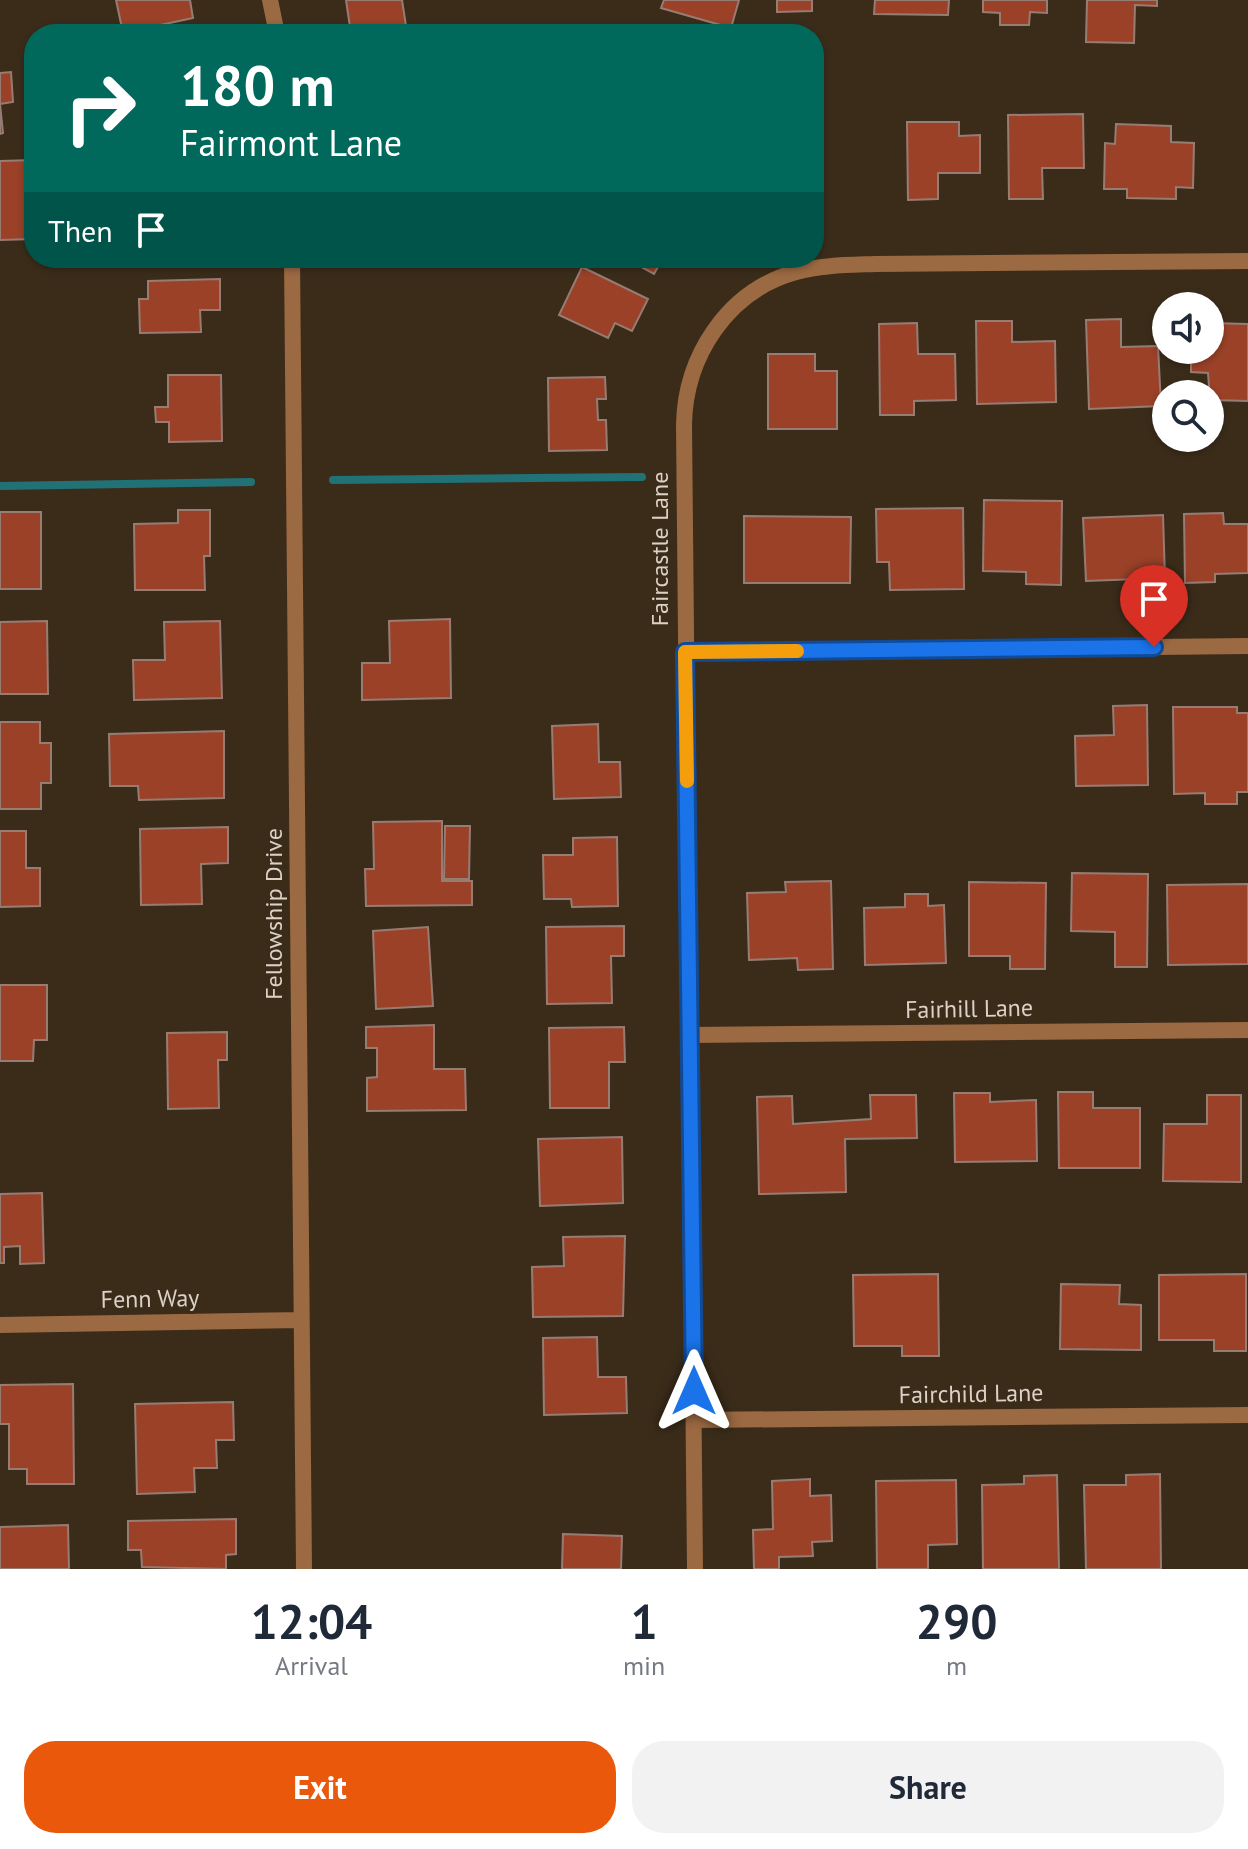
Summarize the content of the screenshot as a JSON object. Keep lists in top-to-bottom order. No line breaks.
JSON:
{"streets":{"street":["Faircastle Lane","Fellowship Drive","Fairhill Lane","Fenn Way","Fairchild Lane"]},"crossings":[["Faircastle Lane","Fairhill Lane"],["Faircastle Lane","Fairchild Lane"],["Fellowship Drive","Fenn Way"]],"page":{"turn":["180 m","Fairmont Lane"],"then":"Then","eta":["12:04","Arrival","1","min","290","m"],"buttons":["Exit","Share"]}}
